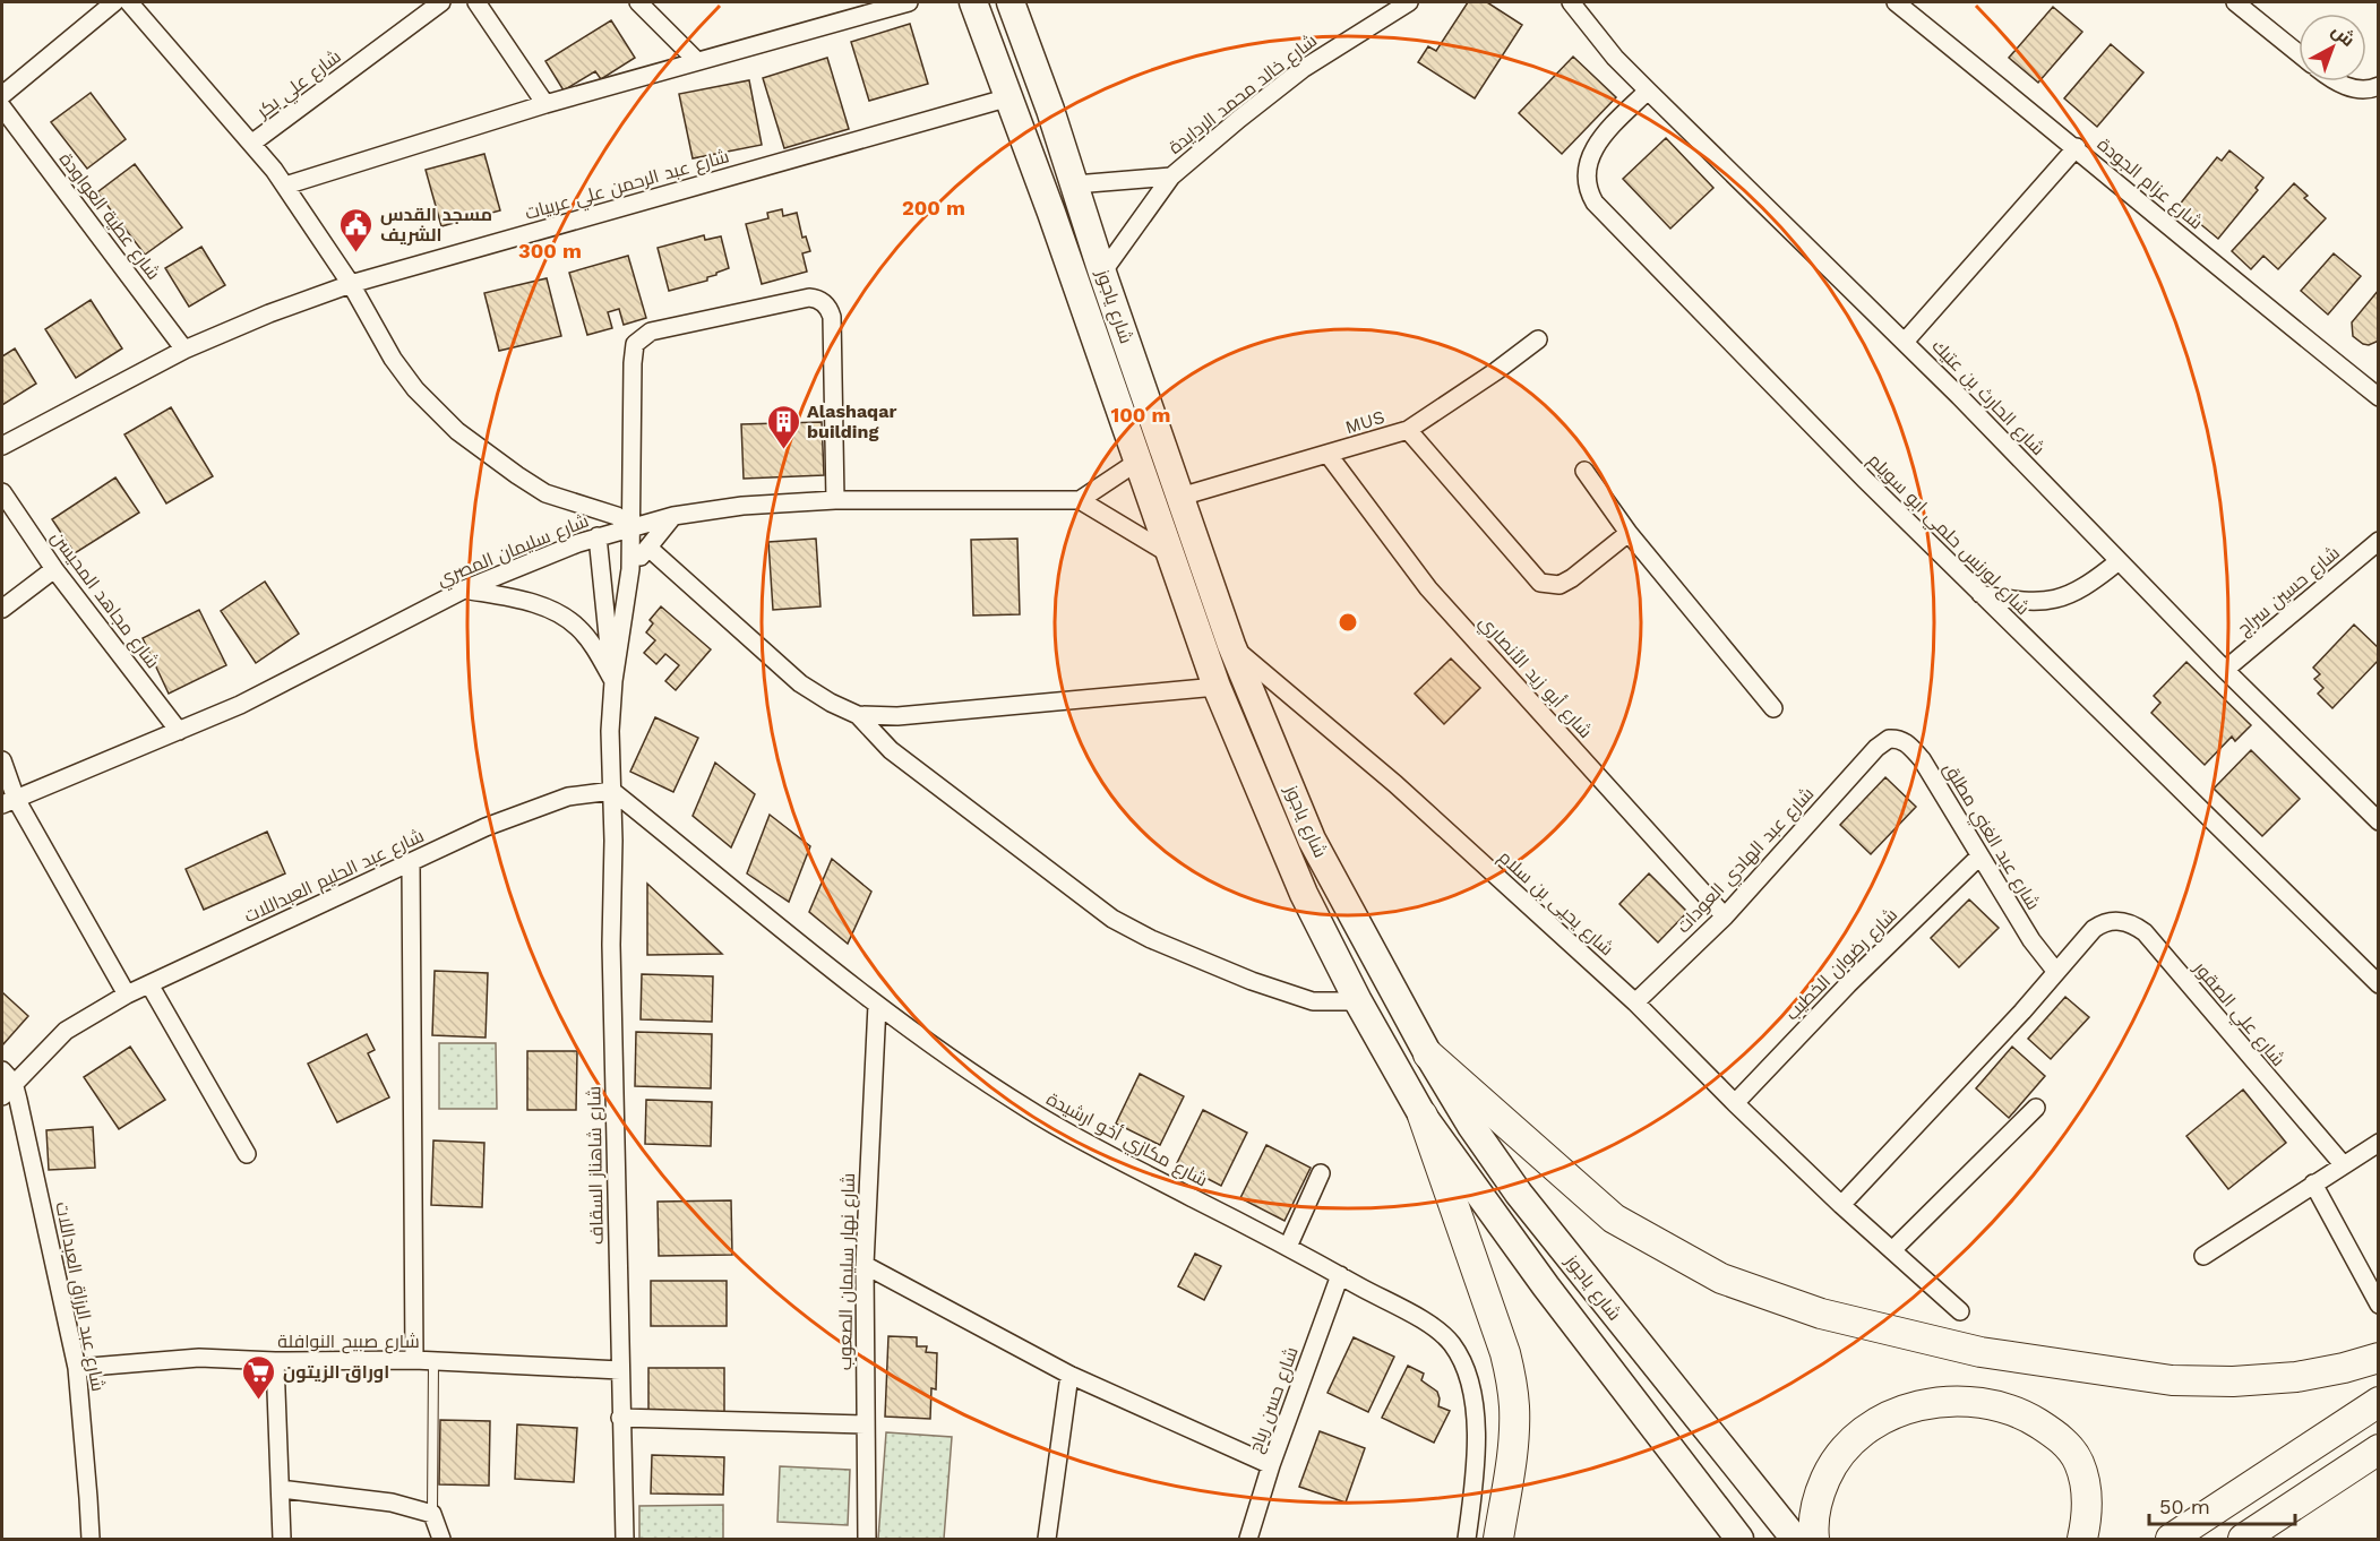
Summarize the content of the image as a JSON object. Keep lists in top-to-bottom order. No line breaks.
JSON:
{"streets":{"main road":["شارع ياجوز"],"street":["شارع علي بكر","شارع خالد محمد الردايدة","شارع عزام الجودة","شارع عبد الرحمن علي عربيات","شارع عطية العواودة","شارع الحارث بن عتيك","MUS","شارع لورنس حلمي ابو سويلم","شارع سليمان المصري","شارع حسين سراج","شارع مجاهد المحيسن","شارع أبو زيد الأنصاري","شارع عبد الغني مطلق","شارع عبد الهادي العودات","شارع عبد الحليم العبداللات","شارع يحيى بن سلام","شارع رضوان الخطيب","شارع علي الصقور","شارع مكازي أخو ارشيدة","شارع شاهناز السقاف","شارع نهار سليمان الصعوب","شارع عبد الرزاق العبداللات","شارع صبيح النوافلة","شارع حسن رباح"]},"crossings":[["شارع علي بكر","شارع عبد الرحمن علي عربيات"],["شارع علي بكر","شارع سليمان المصري"],["شارع خالد محمد الردايدة","شارع ياجوز"],["شارع عبد الرحمن علي عربيات","شارع عطية العواودة"],["شارع عبد الرحمن علي عربيات","شارع ياجوز"],["شارع ياجوز","MUS"],["شارع ياجوز","شارع يحيى بن سلام"],["شارع الحارث بن عتيك","شارع لورنس حلمي ابو سويلم"],["شارع الحارث بن عتيك","شارع حسين سراج"],["MUS","شارع أبو زيد الأنصاري"],["شارع سليمان المصري","شارع مجاهد المحيسن"],["شارع أبو زيد الأنصاري","شارع عبد الهادي العودات"],["شارع عبد الغني مطلق","شارع عبد الهادي العودات"],["شارع عبد الغني مطلق","شارع رضوان الخطيب"],["شارع عبد الغني مطلق","شارع علي الصقور"],["شارع عبد الهادي العودات","شارع يحيى بن سلام"],["شارع عبد الحليم العبداللات","شارع مكازي أخو ارشيدة"],["شارع عبد الحليم العبداللات","شارع شاهناز السقاف"],["شارع عبد الحليم العبداللات","شارع عبد الرزاق العبداللات"],["شارع يحيى بن سلام","شارع رضوان الخطيب"],["شارع مكازي أخو ارشيدة","شارع شاهناز السقاف"],["شارع مكازي أخو ارشيدة","شارع نهار سليمان الصعوب"],["شارع مكازي أخو ارشيدة","شارع حسن رباح"],["شارع شاهناز السقاف","شارع صبيح النوافلة"],["شارع عبد الرزاق العبداللات","شارع صبيح النوافلة"]],"places":{"public building":["مسجد القدس الشريف"],"building":["Alashaqar building"],"supermarket":["اوراق الزيتون"]},"scale_bar":"50 m","north":"top right","rings":["200 m","300 m","100 m"]}
